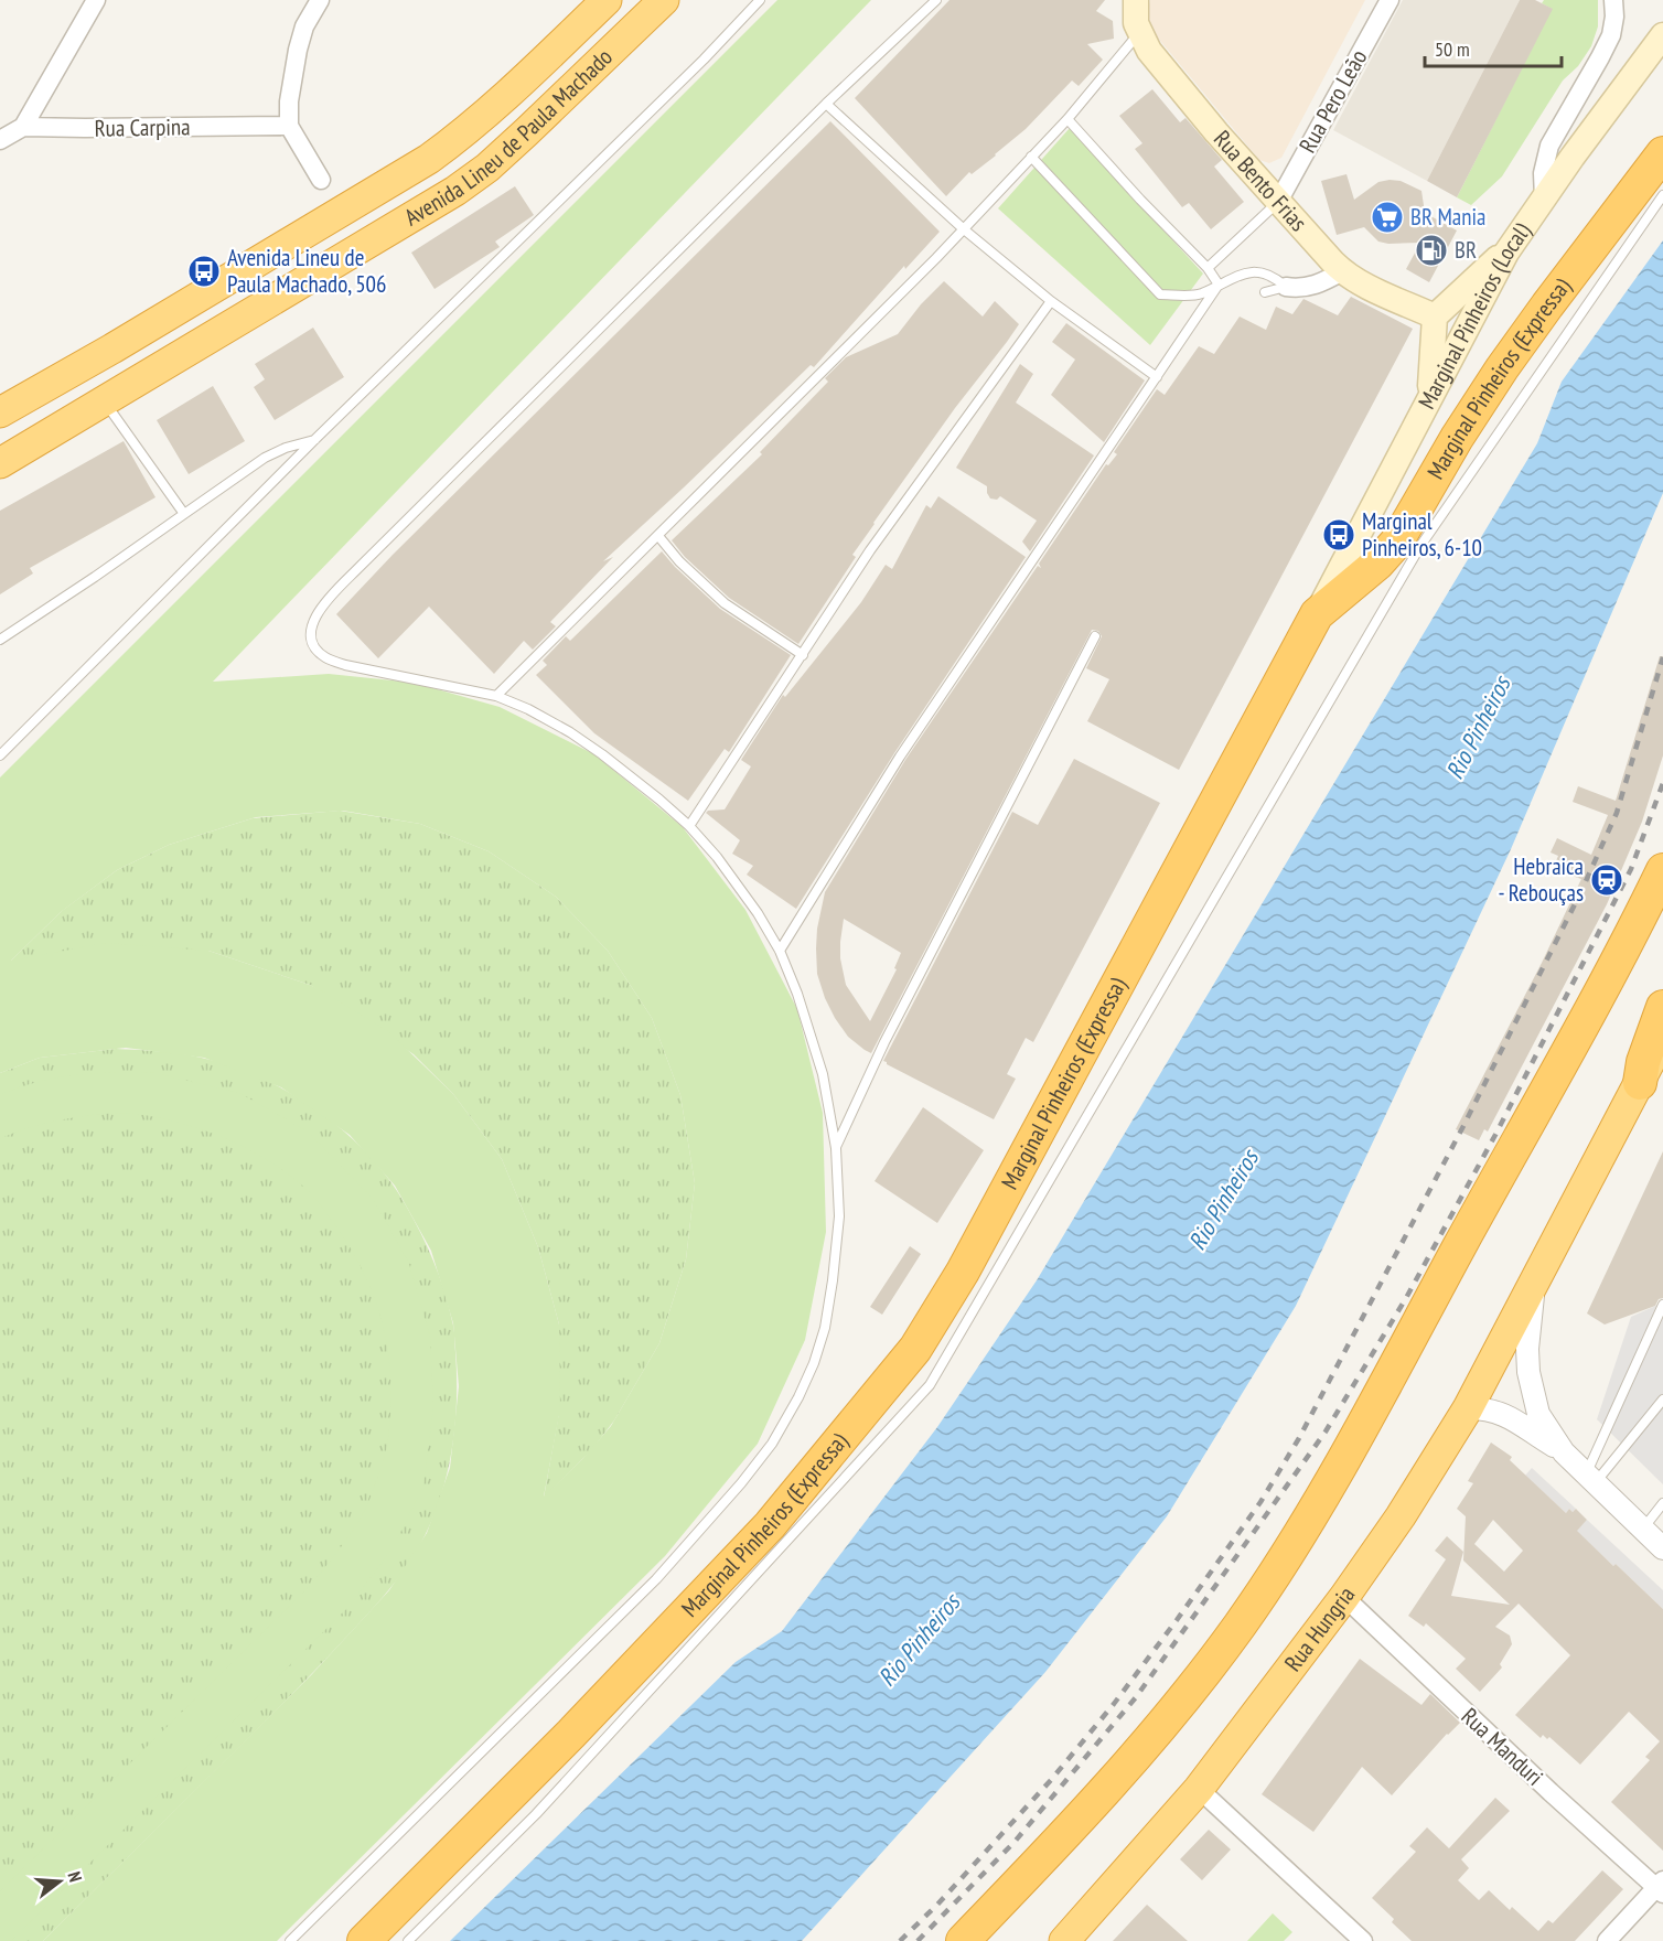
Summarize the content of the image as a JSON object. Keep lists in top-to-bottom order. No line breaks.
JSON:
{"streets":{"highway":["Avenida Lineu de Paula Machado","Marginal Pinheiros (Expressa)","Rua Hungria"],"main road":["Rua Bento Frias","Marginal Pinheiros (Local)"],"street":["Rua Pero Leão","Rua Carpina","Rua Manduri"]},"crossings":[["Rua Pero Leão","Rua Bento Frias"],["Marginal Pinheiros (Local)","Marginal Pinheiros (Expressa)"],["Rua Hungria","Rua Manduri"]],"water":["Rio Pinheiros"],"places":{"supermarket":["BR Mania"],"fuel station":["BR"],"bus stop":["Avenida Lineu de Paula Machado, 506","Marginal Pinheiros, 6-10"],"station":["Hebraica - Rebouças"]},"scale_bar":"50 m","north":"right"}
